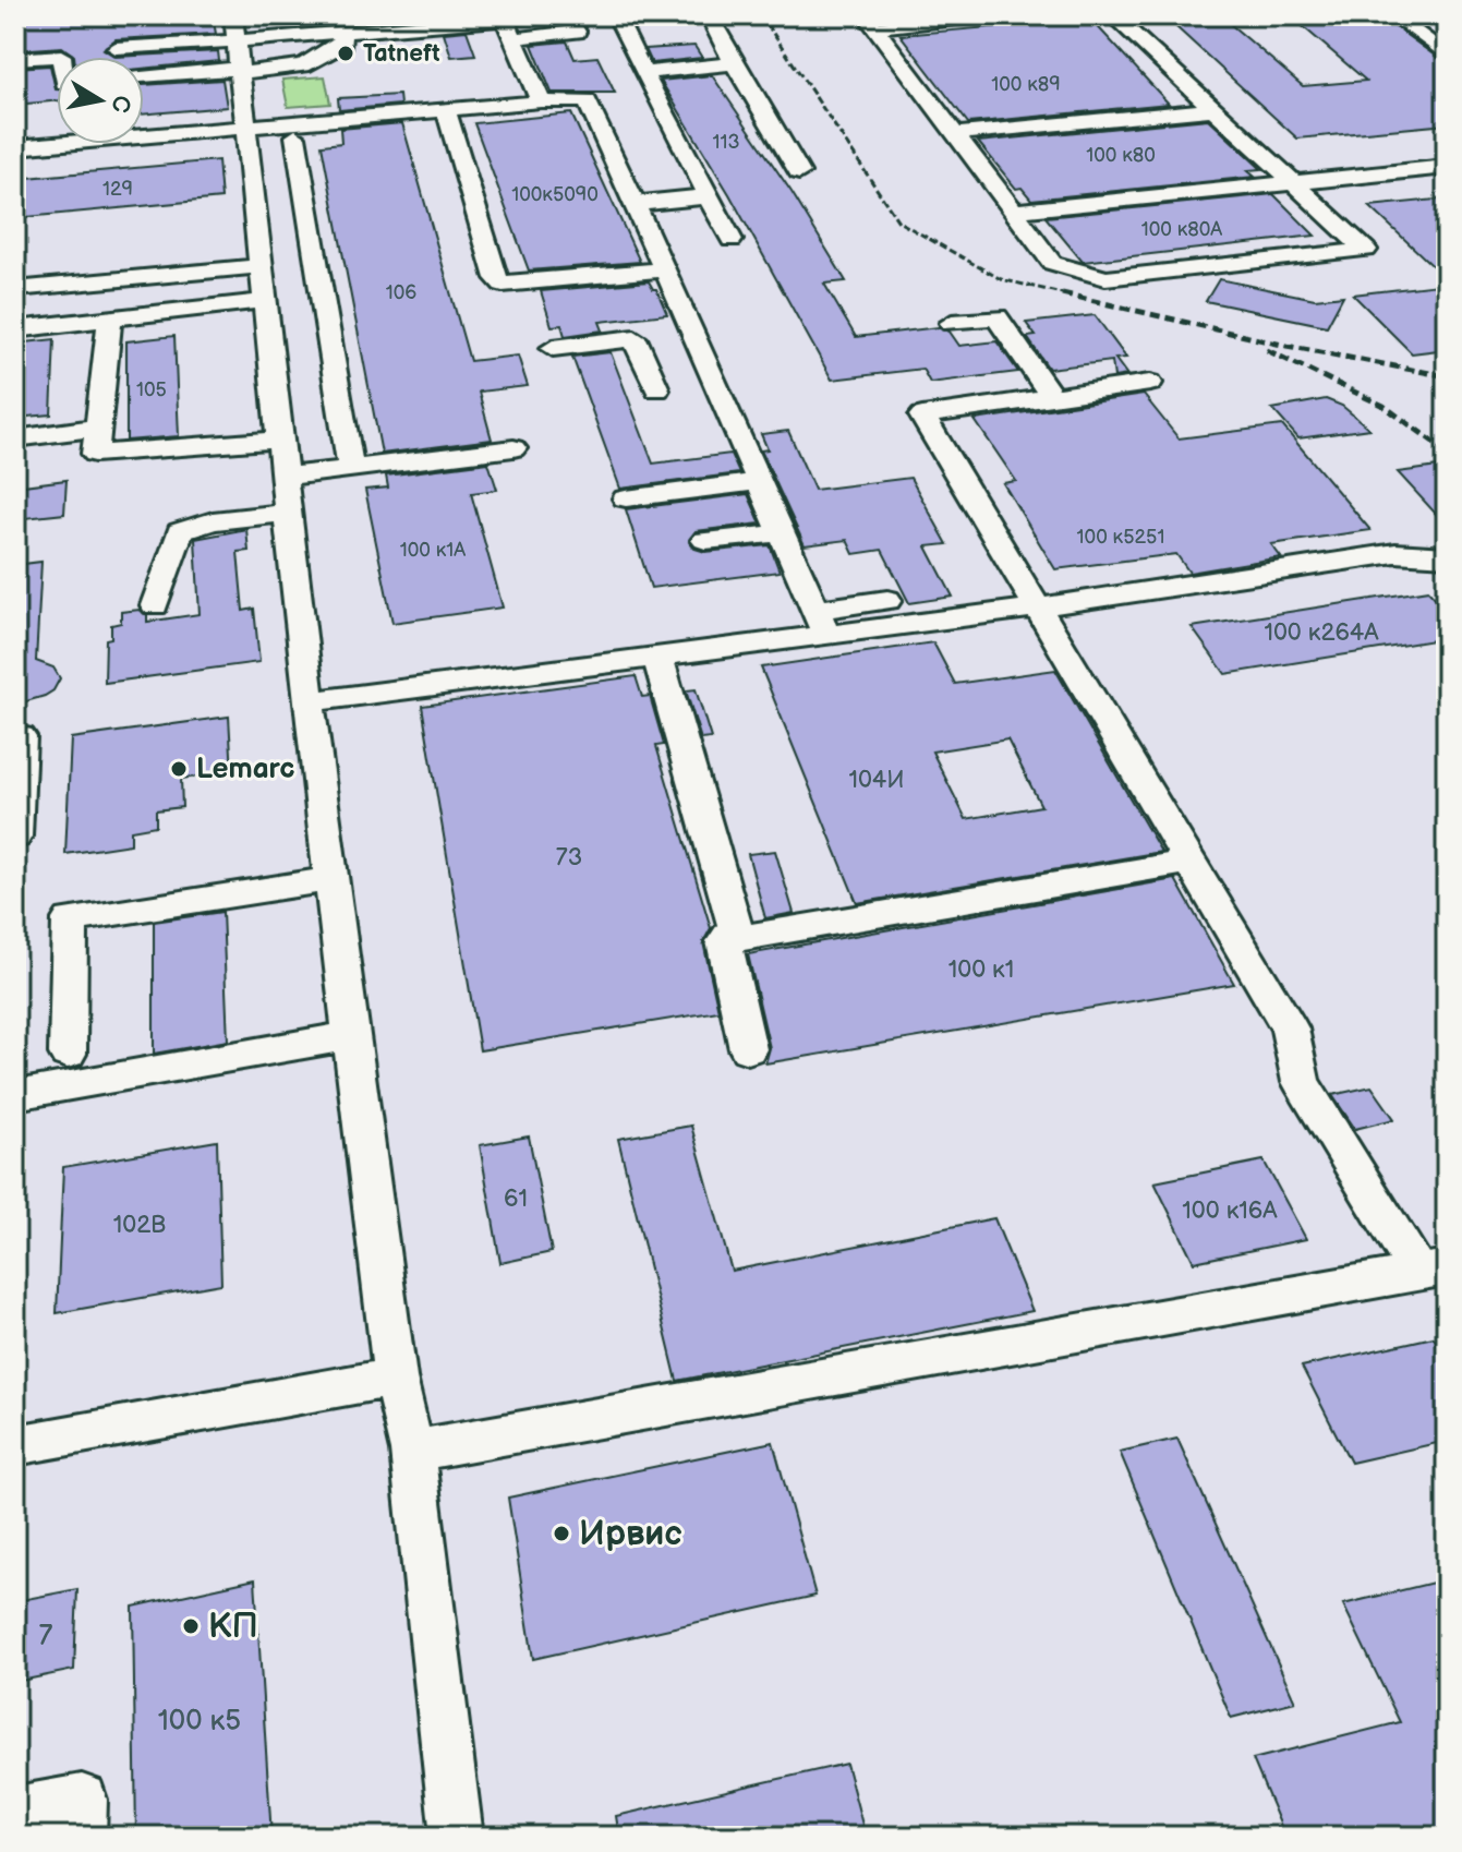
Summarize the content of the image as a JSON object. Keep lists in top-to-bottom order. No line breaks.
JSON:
{"places":["Tatneft","Lemarc","Ирвис","КП"],"house_numbers":["100 к89","113","100 к80","129","100к5090","100 к80А","106","105","100 к5251","100 к1А","100 к264А","104И","73","100 к1","61","100 к16А","102В","7","100 к5"],"north":"right"}
